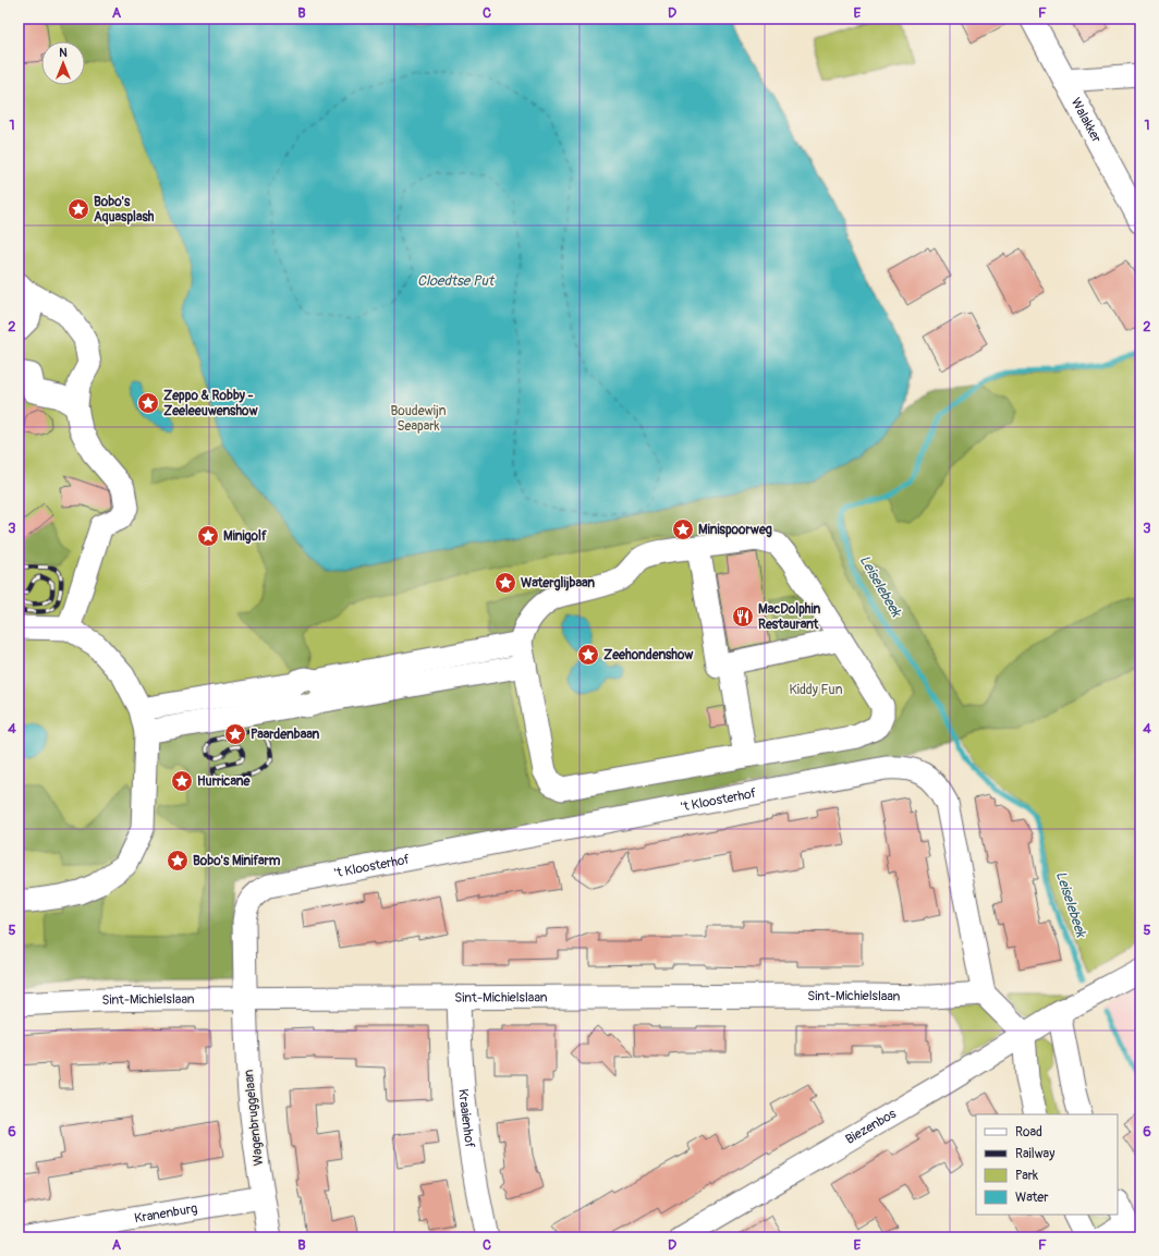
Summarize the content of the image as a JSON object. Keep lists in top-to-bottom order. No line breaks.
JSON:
{"streets":{"street":["Walakker","'t Kloosterhof","Sint-Michielslaan","Wagenbruggelaan","Kraaienhof","Biezenbos","Kranenburg"]},"crossings":[["'t Kloosterhof","Sint-Michielslaan"],["'t Kloosterhof","Wagenbruggelaan"],["Sint-Michielslaan","Wagenbruggelaan"],["Sint-Michielslaan","Kraaienhof"],["Wagenbruggelaan","Kranenburg"]],"water":["Cloedtse Put","Leiselebeek"],"parks":["Boudewijn Seapark","Kiddy Fun"],"places":{"place":["Bobo's Aquasplash","Zeppo & Robby - Zeeleeuwenshow","Minispoorweg","Minigolf","Waterglijbaan","Zeehondenshow","Paardenbaan","Hurricane","Bobo's Minifarm"],"restaurant":["MacDolphin Restaurant"]},"legend":["Road","Railway","Park","Water"],"north":"top","grid":{"columns":["A","B","C","D","E","F"],"rows":["1","2","3","4","5","6"]}}
